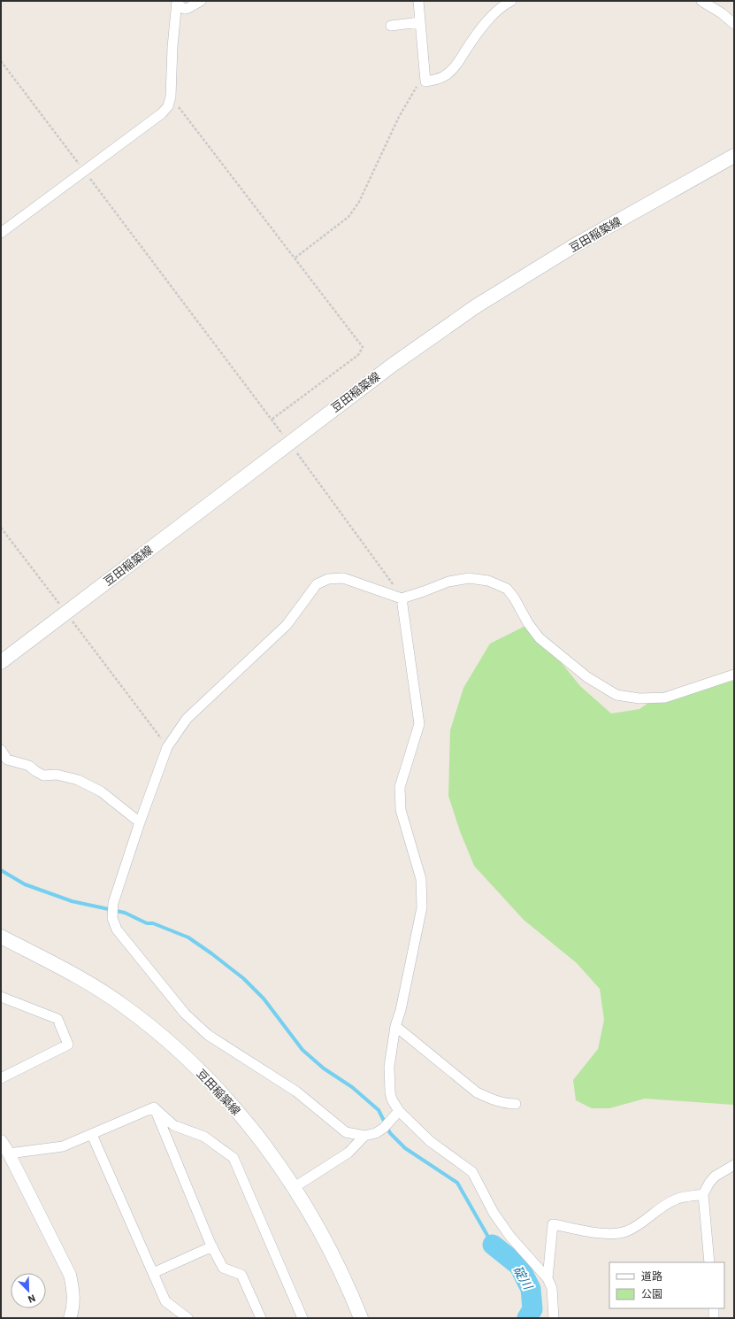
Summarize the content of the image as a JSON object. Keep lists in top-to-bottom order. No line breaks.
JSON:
{"streets":{"main road":["豆田稲築線"]},"water":["碇川"],"legend":["道路","公園"],"north":"bottom right"}
